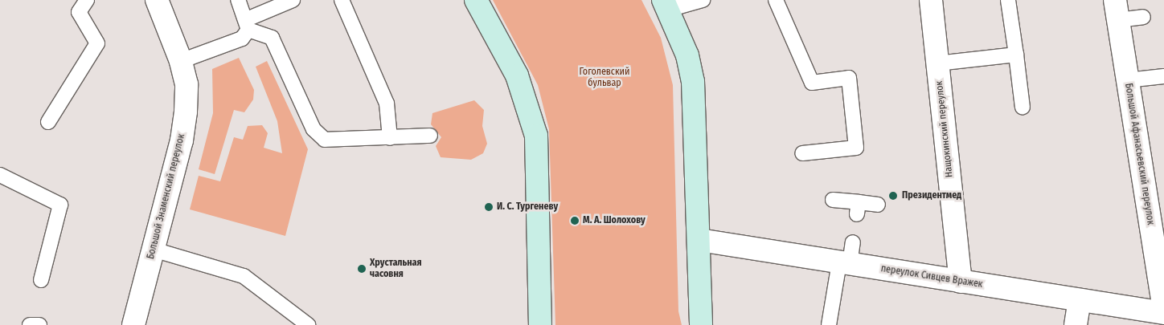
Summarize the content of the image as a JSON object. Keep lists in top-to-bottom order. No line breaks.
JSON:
{"streets":{"street":["Нащокинский переулок","Большой Афанасьевский переулок","Большой Знаменский переулок","переулок Сивцев Вражек"]},"crossings":[["Нащокинский переулок","переулок Сивцев Вражек"]],"parks":["Гоголевский бульвар"],"places":["Президентмед","И. С. Тургеневу","М. А. Шолохову","Хрустальная часовня"]}
